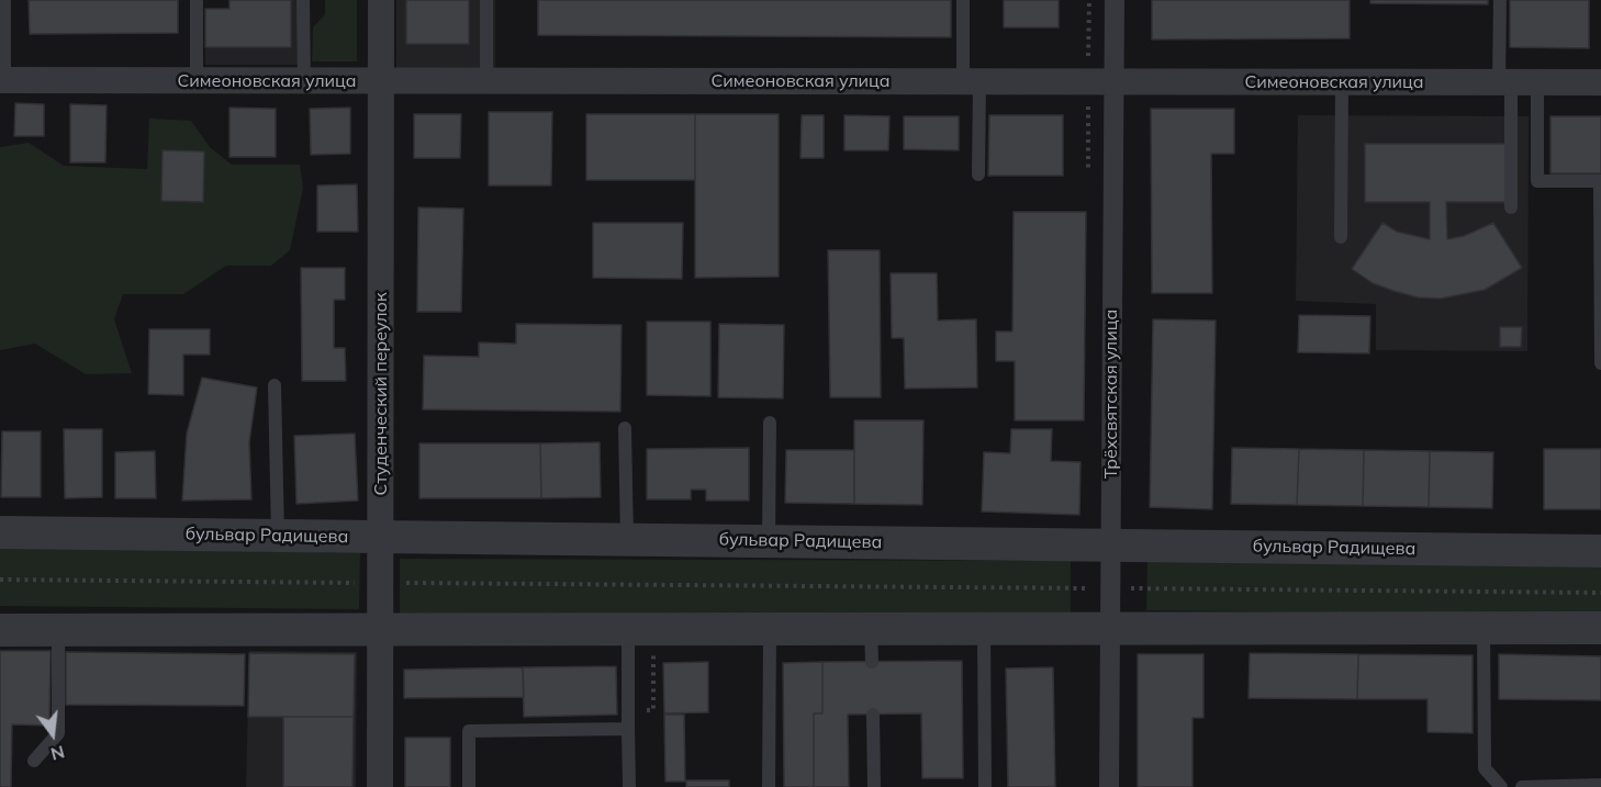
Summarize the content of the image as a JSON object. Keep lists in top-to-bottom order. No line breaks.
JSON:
{"streets":{"street":["Симеоновская улица","Студенческий переулок","Трёхсвятская улица","бульвар Радищева"]},"crossings":[["Симеоновская улица","Студенческий переулок"],["Симеоновская улица","Трёхсвятская улица"],["Студенческий переулок","бульвар Радищева"],["Трёхсвятская улица","бульвар Радищева"]],"north":"bottom"}
